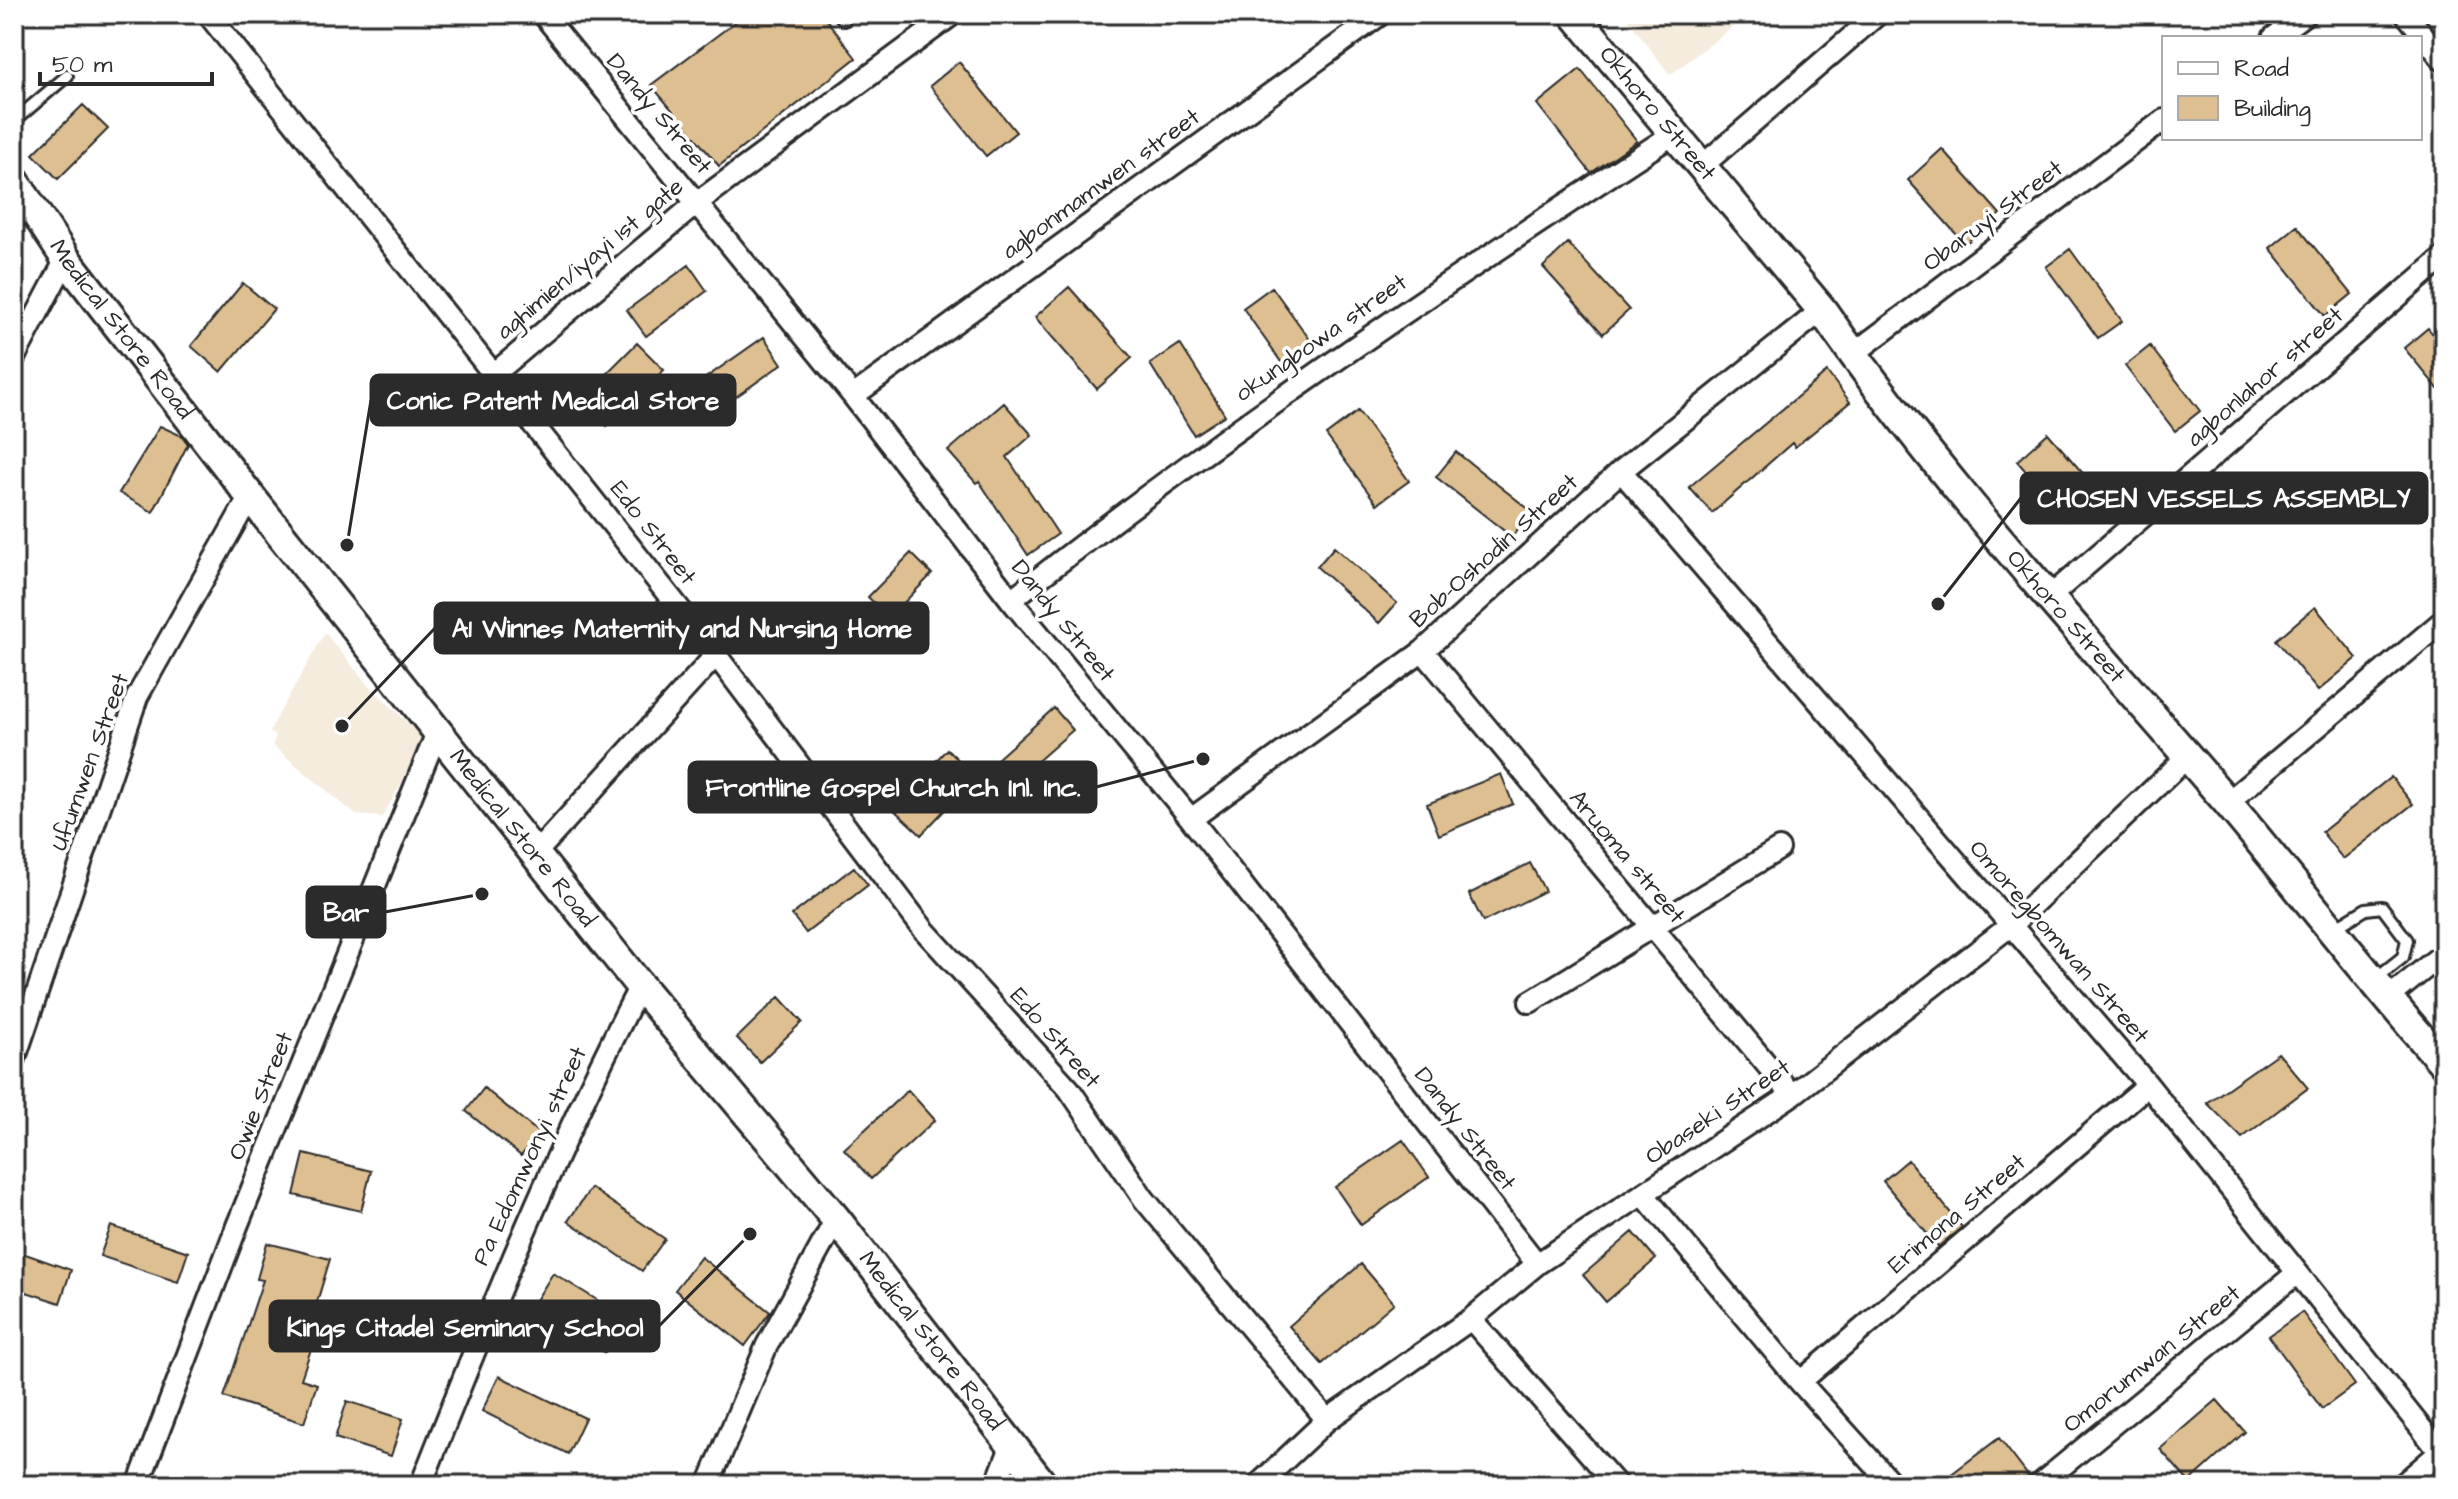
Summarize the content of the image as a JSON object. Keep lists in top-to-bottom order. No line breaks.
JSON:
{"streets":{"street":["Okhoro Street","Dandy Street","agbonmamwen street","Obaruyi Street","aghimien/iyayi 1st gate","Medical Store Road","okungbowa street","agbonlahor street","Edo Street","Bob-Oshodin Street","Ufumwen Street","Aruoma street","Omoregbomwan Street","Owie Street","Obaseki Street","Pa Edomwonyi street","Erimona Street","Omorumwan Street"]},"crossings":[["Okhoro Street","Obaruyi Street"],["Okhoro Street","okungbowa street"],["Okhoro Street","agbonlahor street"],["Okhoro Street","Bob-Oshodin Street"],["Okhoro Street","Obaseki Street"],["Dandy Street","agbonmamwen street"],["Dandy Street","aghimien/iyayi 1st gate"],["Dandy Street","okungbowa street"],["Dandy Street","Bob-Oshodin Street"],["Dandy Street","Obaseki Street"],["aghimien/iyayi 1st gate","Edo Street"],["Medical Store Road","Ufumwen Street"],["Medical Store Road","Owie Street"],["Medical Store Road","Pa Edomwonyi street"],["Edo Street","Obaseki Street"],["Bob-Oshodin Street","Aruoma street"],["Bob-Oshodin Street","Omoregbomwan Street"],["Aruoma street","Obaseki Street"],["Omoregbomwan Street","Obaseki Street"],["Omoregbomwan Street","Erimona Street"],["Omoregbomwan Street","Omorumwan Street"]],"places":["Conic Patent Medical Store","CHOSEN VESSELS ASSEMBLY","A1 Winnes Maternity and Nursing Home","Frontline Gospel Church Inl. Inc.","Bar","Kings Citadel Seminary School"],"legend":["Road","Building"],"scale_bar":"50 m"}
